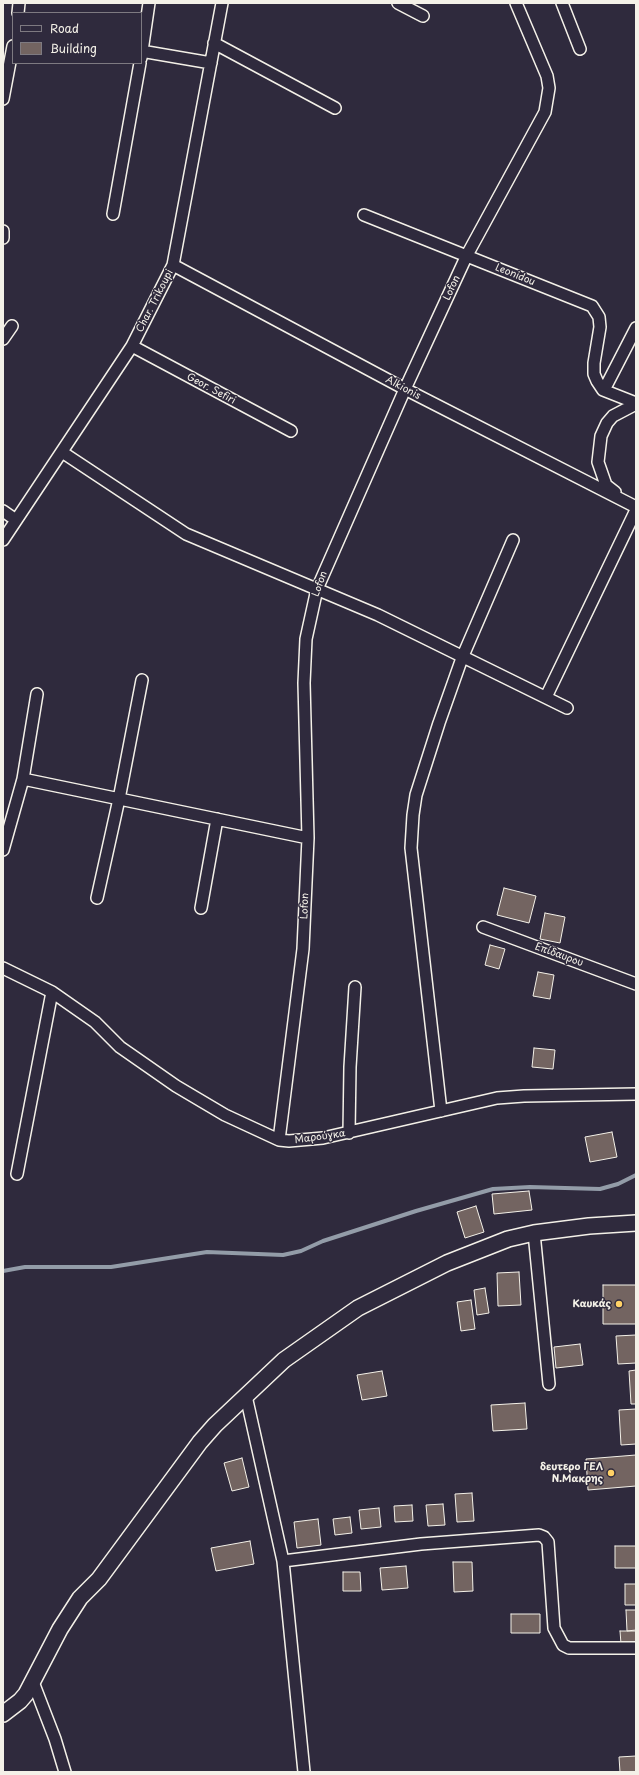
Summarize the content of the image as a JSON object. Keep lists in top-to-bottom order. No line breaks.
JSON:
{"streets":{"street":["Leonidou","Lofon","Char. Trikoupi","Alkionis","Geor. Sefiri","Επίδαυρου","Μαρούγκα"]},"crossings":[["Leonidou","Lofon"],["Lofon","Alkionis"],["Lofon","Μαρούγκα"],["Char. Trikoupi","Alkionis"],["Char. Trikoupi","Geor. Sefiri"]],"places":["Καυκάς","δευτερο ΓΕΛ Ν.Μακρης"],"legend":["Road","Building"]}
